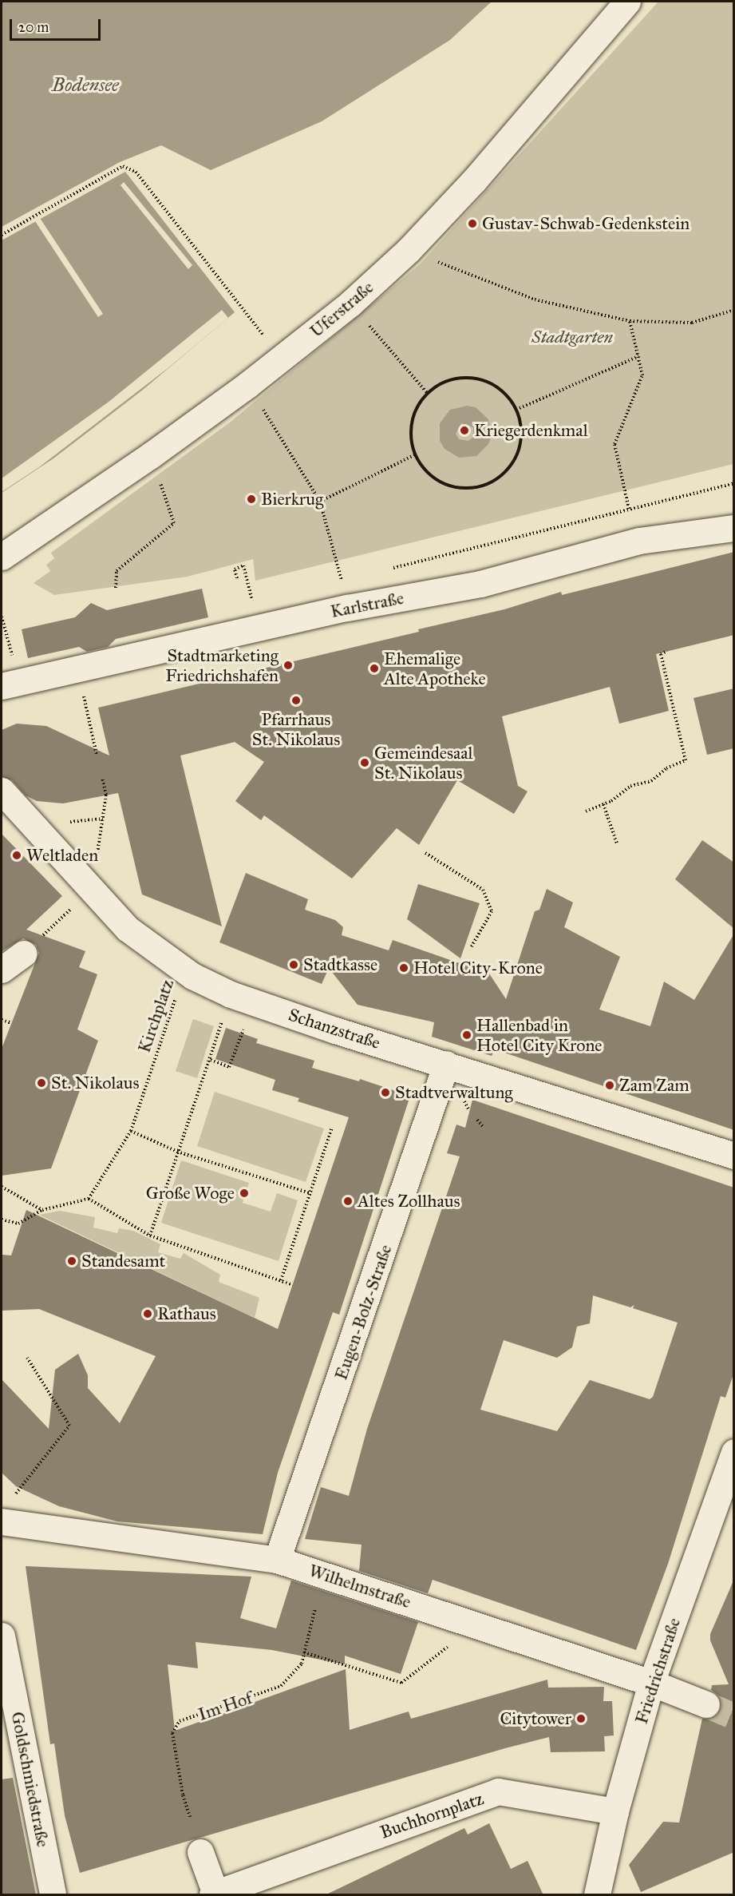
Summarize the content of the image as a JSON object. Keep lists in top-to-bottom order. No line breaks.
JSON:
{"streets":{"street":["Uferstraße","Karlstraße","Schanzstraße","Eugen-Bolz-Straße","Wilhelmstraße","Friedrichstraße","Goldschmiedstraße","Buchhornplatz"],"path":["Kirchplatz","Im Hof"]},"crossings":[["Kirchplatz","Schanzstraße"],["Schanzstraße","Eugen-Bolz-Straße"],["Eugen-Bolz-Straße","Wilhelmstraße"],["Wilhelmstraße","Friedrichstraße"],["Friedrichstraße","Buchhornplatz"]],"water":["Bodensee"],"parks":["Stadtgarten"],"places":["Gustav-Schwab-Gedenkstein","Kriegerdenkmal","Bierkrug","Stadtmarketing Friedrichshafen","Ehemalige Alte Apotheke","Pfarrhaus St. Nikolaus","Gemeindesaal St. Nikolaus","Weltladen","Stadtkasse","Hotel City-Krone","Hallenbad in Hotel City Krone","St. Nikolaus","Zam Zam","Stadtverwaltung","Große Woge","Altes Zollhaus","Standesamt","Rathaus","Citytower"],"scale_bar":"20 m"}
